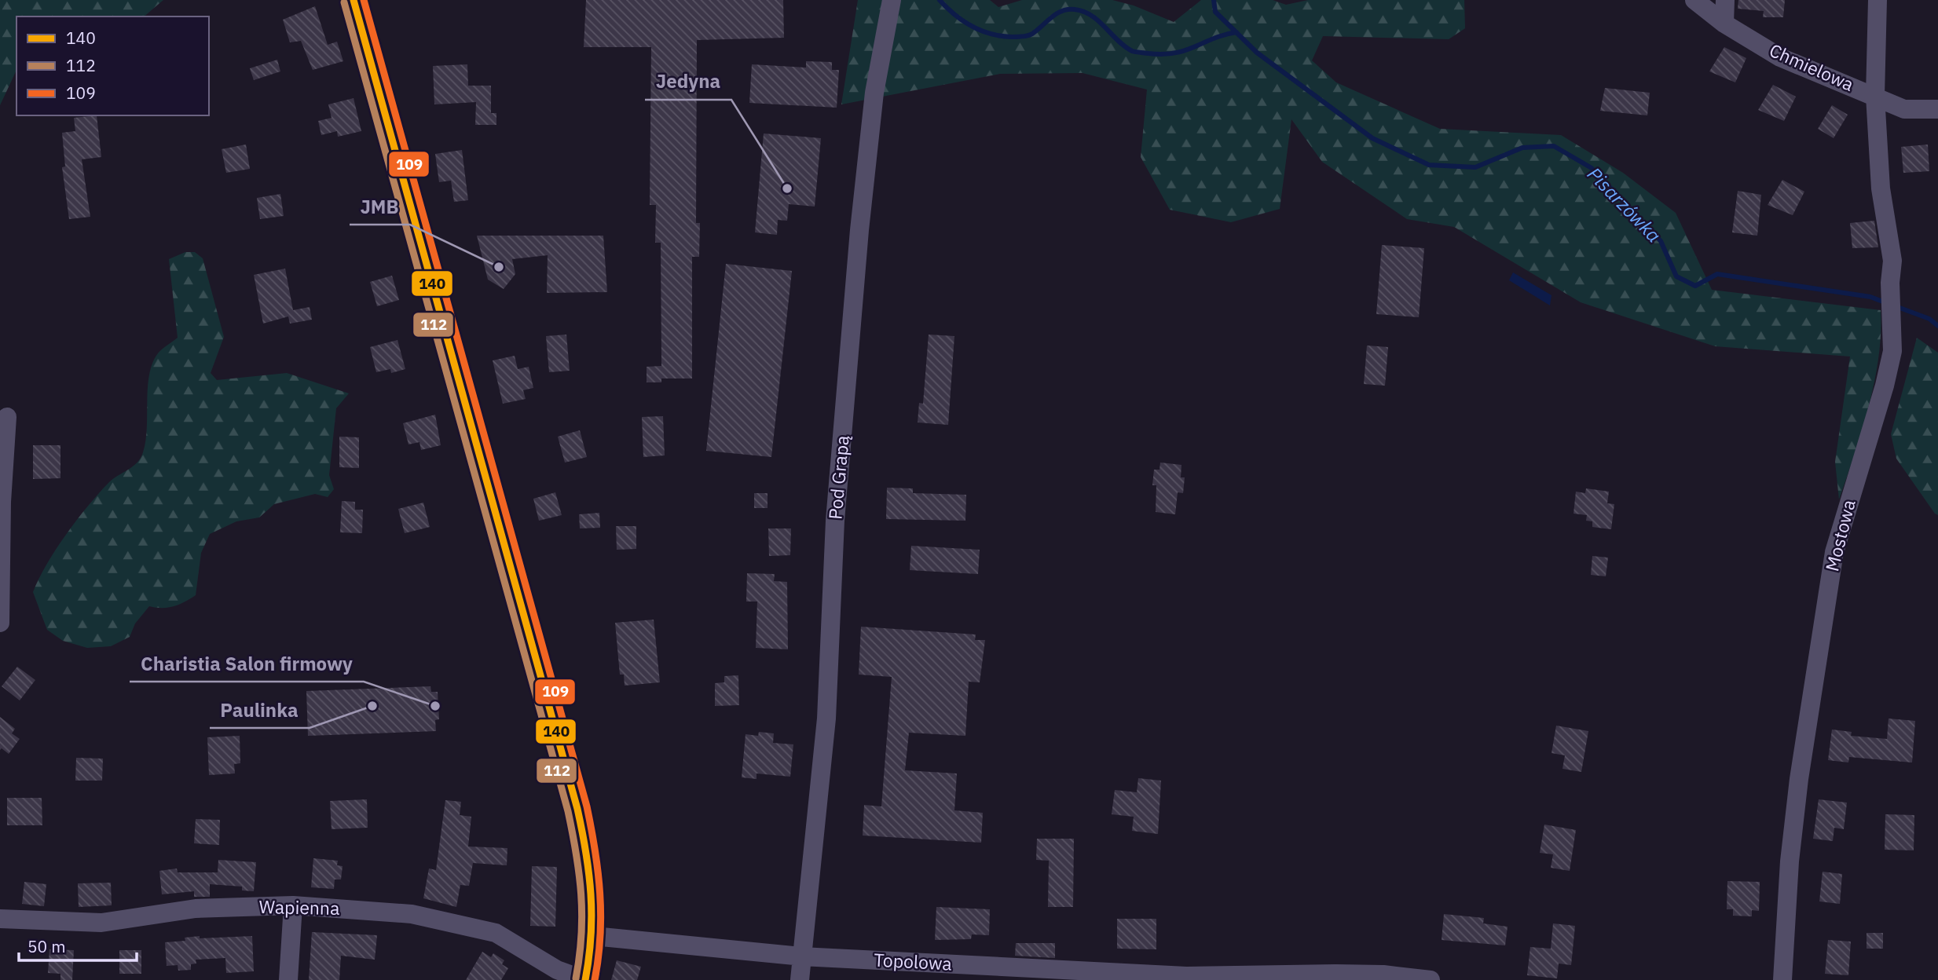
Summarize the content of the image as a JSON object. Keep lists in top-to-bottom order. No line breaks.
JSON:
{"streets":{"street":["Chmielowa","Pod Grapą","Mostowa","Wapienna","Topolowa"]},"crossings":[["Chmielowa","Mostowa"],["Pod Grapą","Topolowa"]],"water":["Pisarzówka"],"places":["Jedyna","JMB","Paulinka","Charistia Salon firmowy"],"lines":["transit line 140","transit line 109","transit line 112"],"legend":["140","112","109"],"scale_bar":"50 m"}
